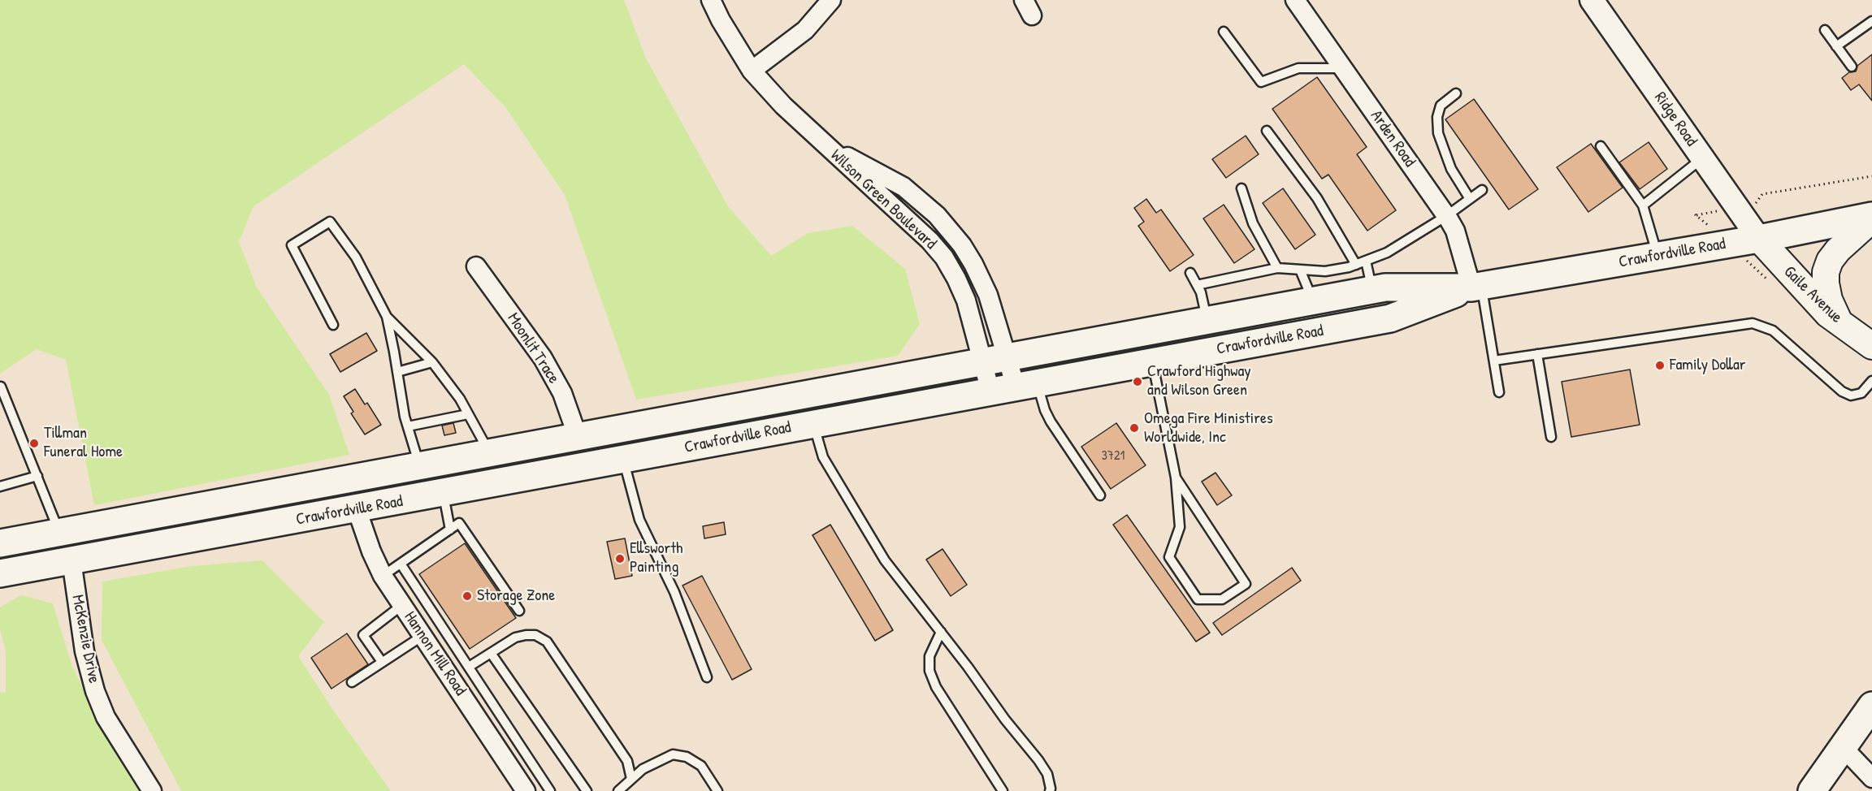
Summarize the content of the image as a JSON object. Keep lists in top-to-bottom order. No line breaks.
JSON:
{"streets":{"main road":["Crawfordville Road","Gaile Avenue"],"street":["Ridge Road","Arden Road","Wilson Green Boulevard","Moonlit Trace","McKenzie Drive","Hannon Mill Road"]},"crossings":[["Ridge Road","Crawfordville Road"],["Ridge Road","Gaile Avenue"],["Arden Road","Crawfordville Road"],["Wilson Green Boulevard","Crawfordville Road"],["Crawfordville Road","Gaile Avenue"],["Crawfordville Road","Moonlit Trace"],["Crawfordville Road","McKenzie Drive"],["Crawfordville Road","Hannon Mill Road"]],"places":["Family Dollar","Crawford Highway and Wilson Green","Omega Fire Ministires Worldwide, Inc","Tillman Funeral Home","Ellsworth Painting","Storage Zone"],"house_numbers":["3721"]}
